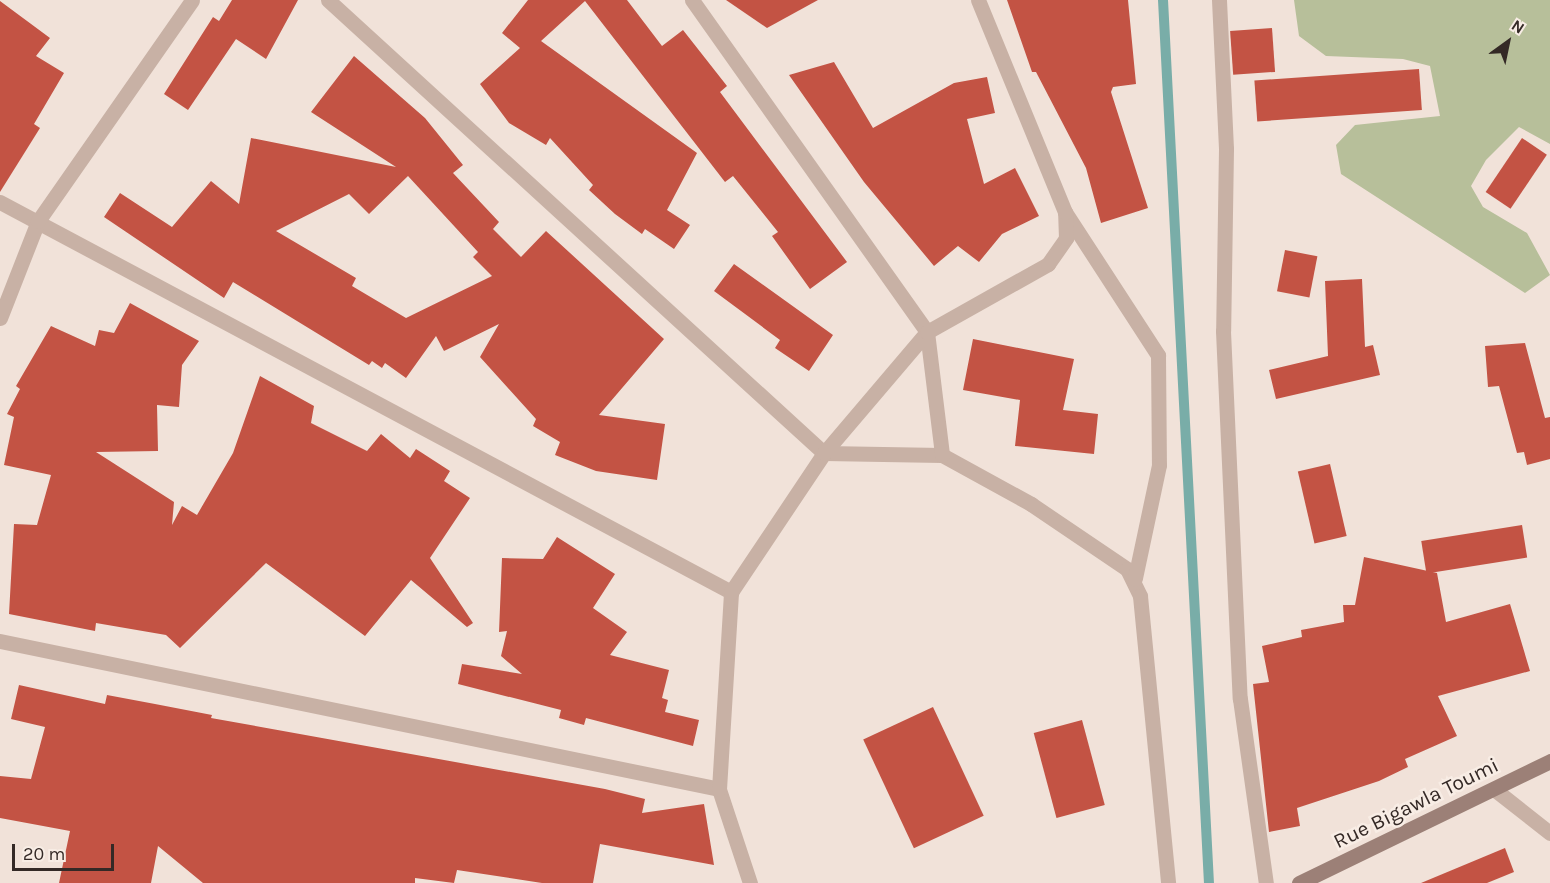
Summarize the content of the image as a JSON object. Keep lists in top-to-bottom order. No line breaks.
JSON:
{"streets":{"street":["Rue Bigawla Toumi"]},"scale_bar":"20 m","north":"top right"}
